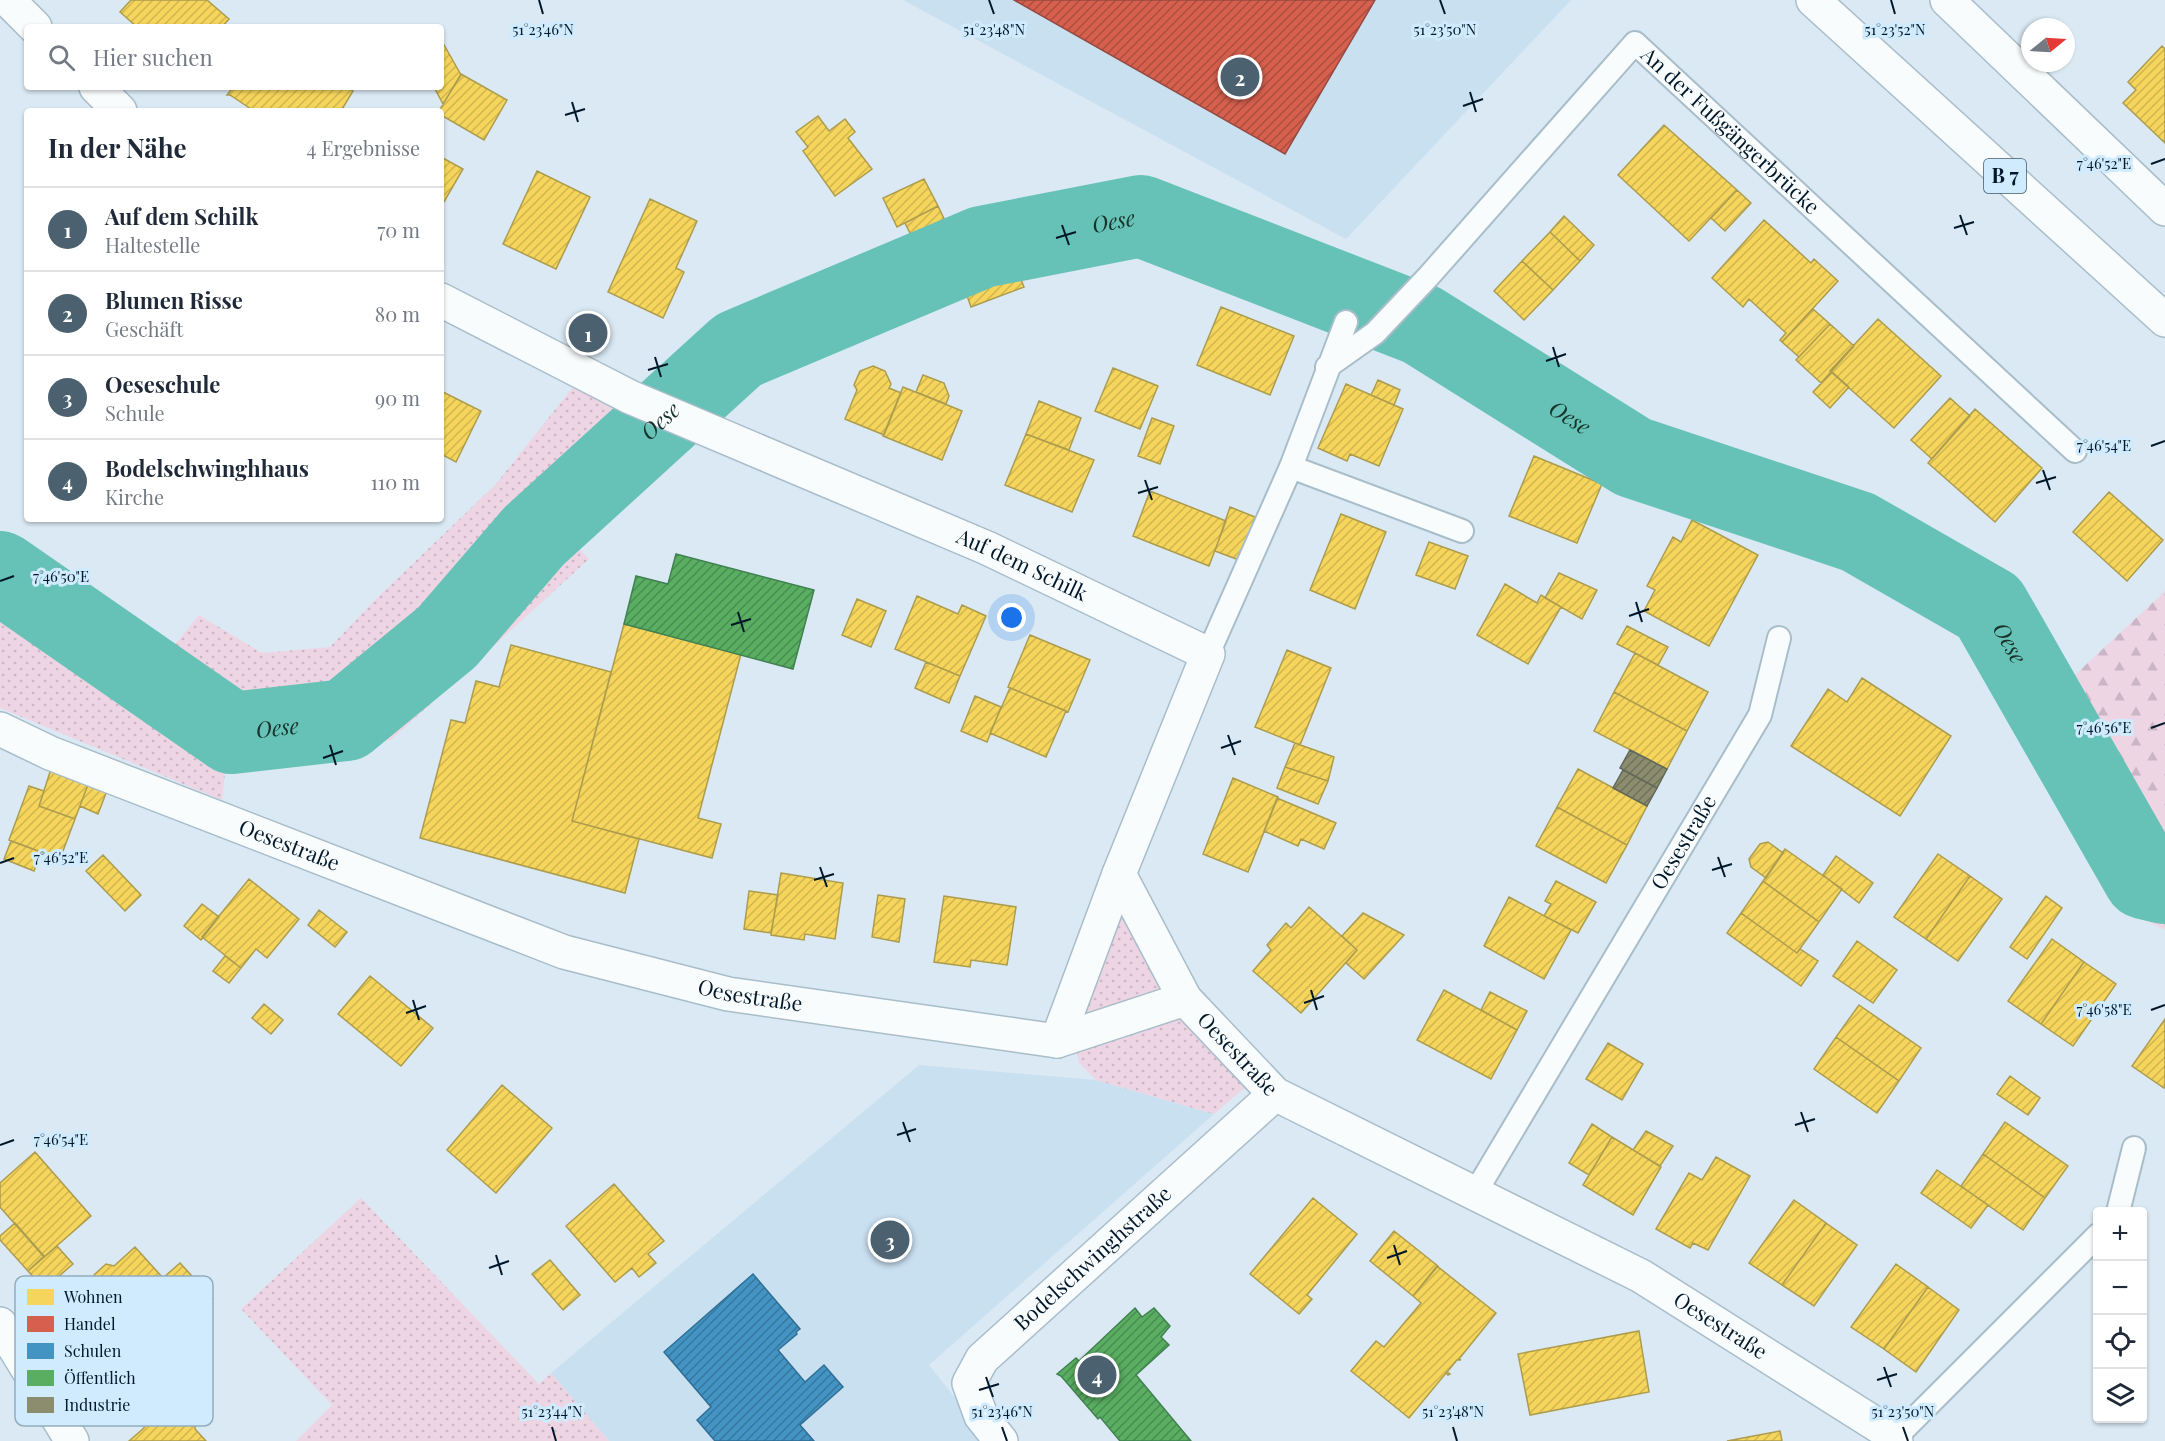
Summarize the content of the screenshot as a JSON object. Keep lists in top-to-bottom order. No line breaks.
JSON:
{"streets":{"street":["B 7","Auf dem Schilk","Oesestraße","Bodelschwinghstraße"],"lane":["An der Fußgängerbrücke"]},"crossings":[["Oesestraße","Bodelschwinghstraße"]],"water":["Oese"],"legend":["Wohnen","Handel","Schulen","Öffentlich","Industrie"],"north":"right","page":{"search":"Hier suchen","pins":["2","1","3","4"],"heading":["In der Nähe","4 Ergebnisse"],"list":[{"mark":"1","name":"Auf dem Schilk","note":"Haltestelle","value":"70 m"},{"mark":"2","name":"Blumen Risse","note":"Geschäft","value":"80 m"},{"mark":"3","name":"Oeseschule","note":"Schule","value":"90 m"},{"mark":"4","name":"Bodelschwinghhaus","note":"Kirche","value":"110 m"}],"map_buttons":["+","−"]},"coordinates":["51°23'46\"N","51°23'48\"N","51°23'50\"N","51°23'52\"N","7°46'52\"E","7°46'54\"E","7°46'50\"E","7°46'56\"E","7°46'58\"E","51°23'44\"N"]}
